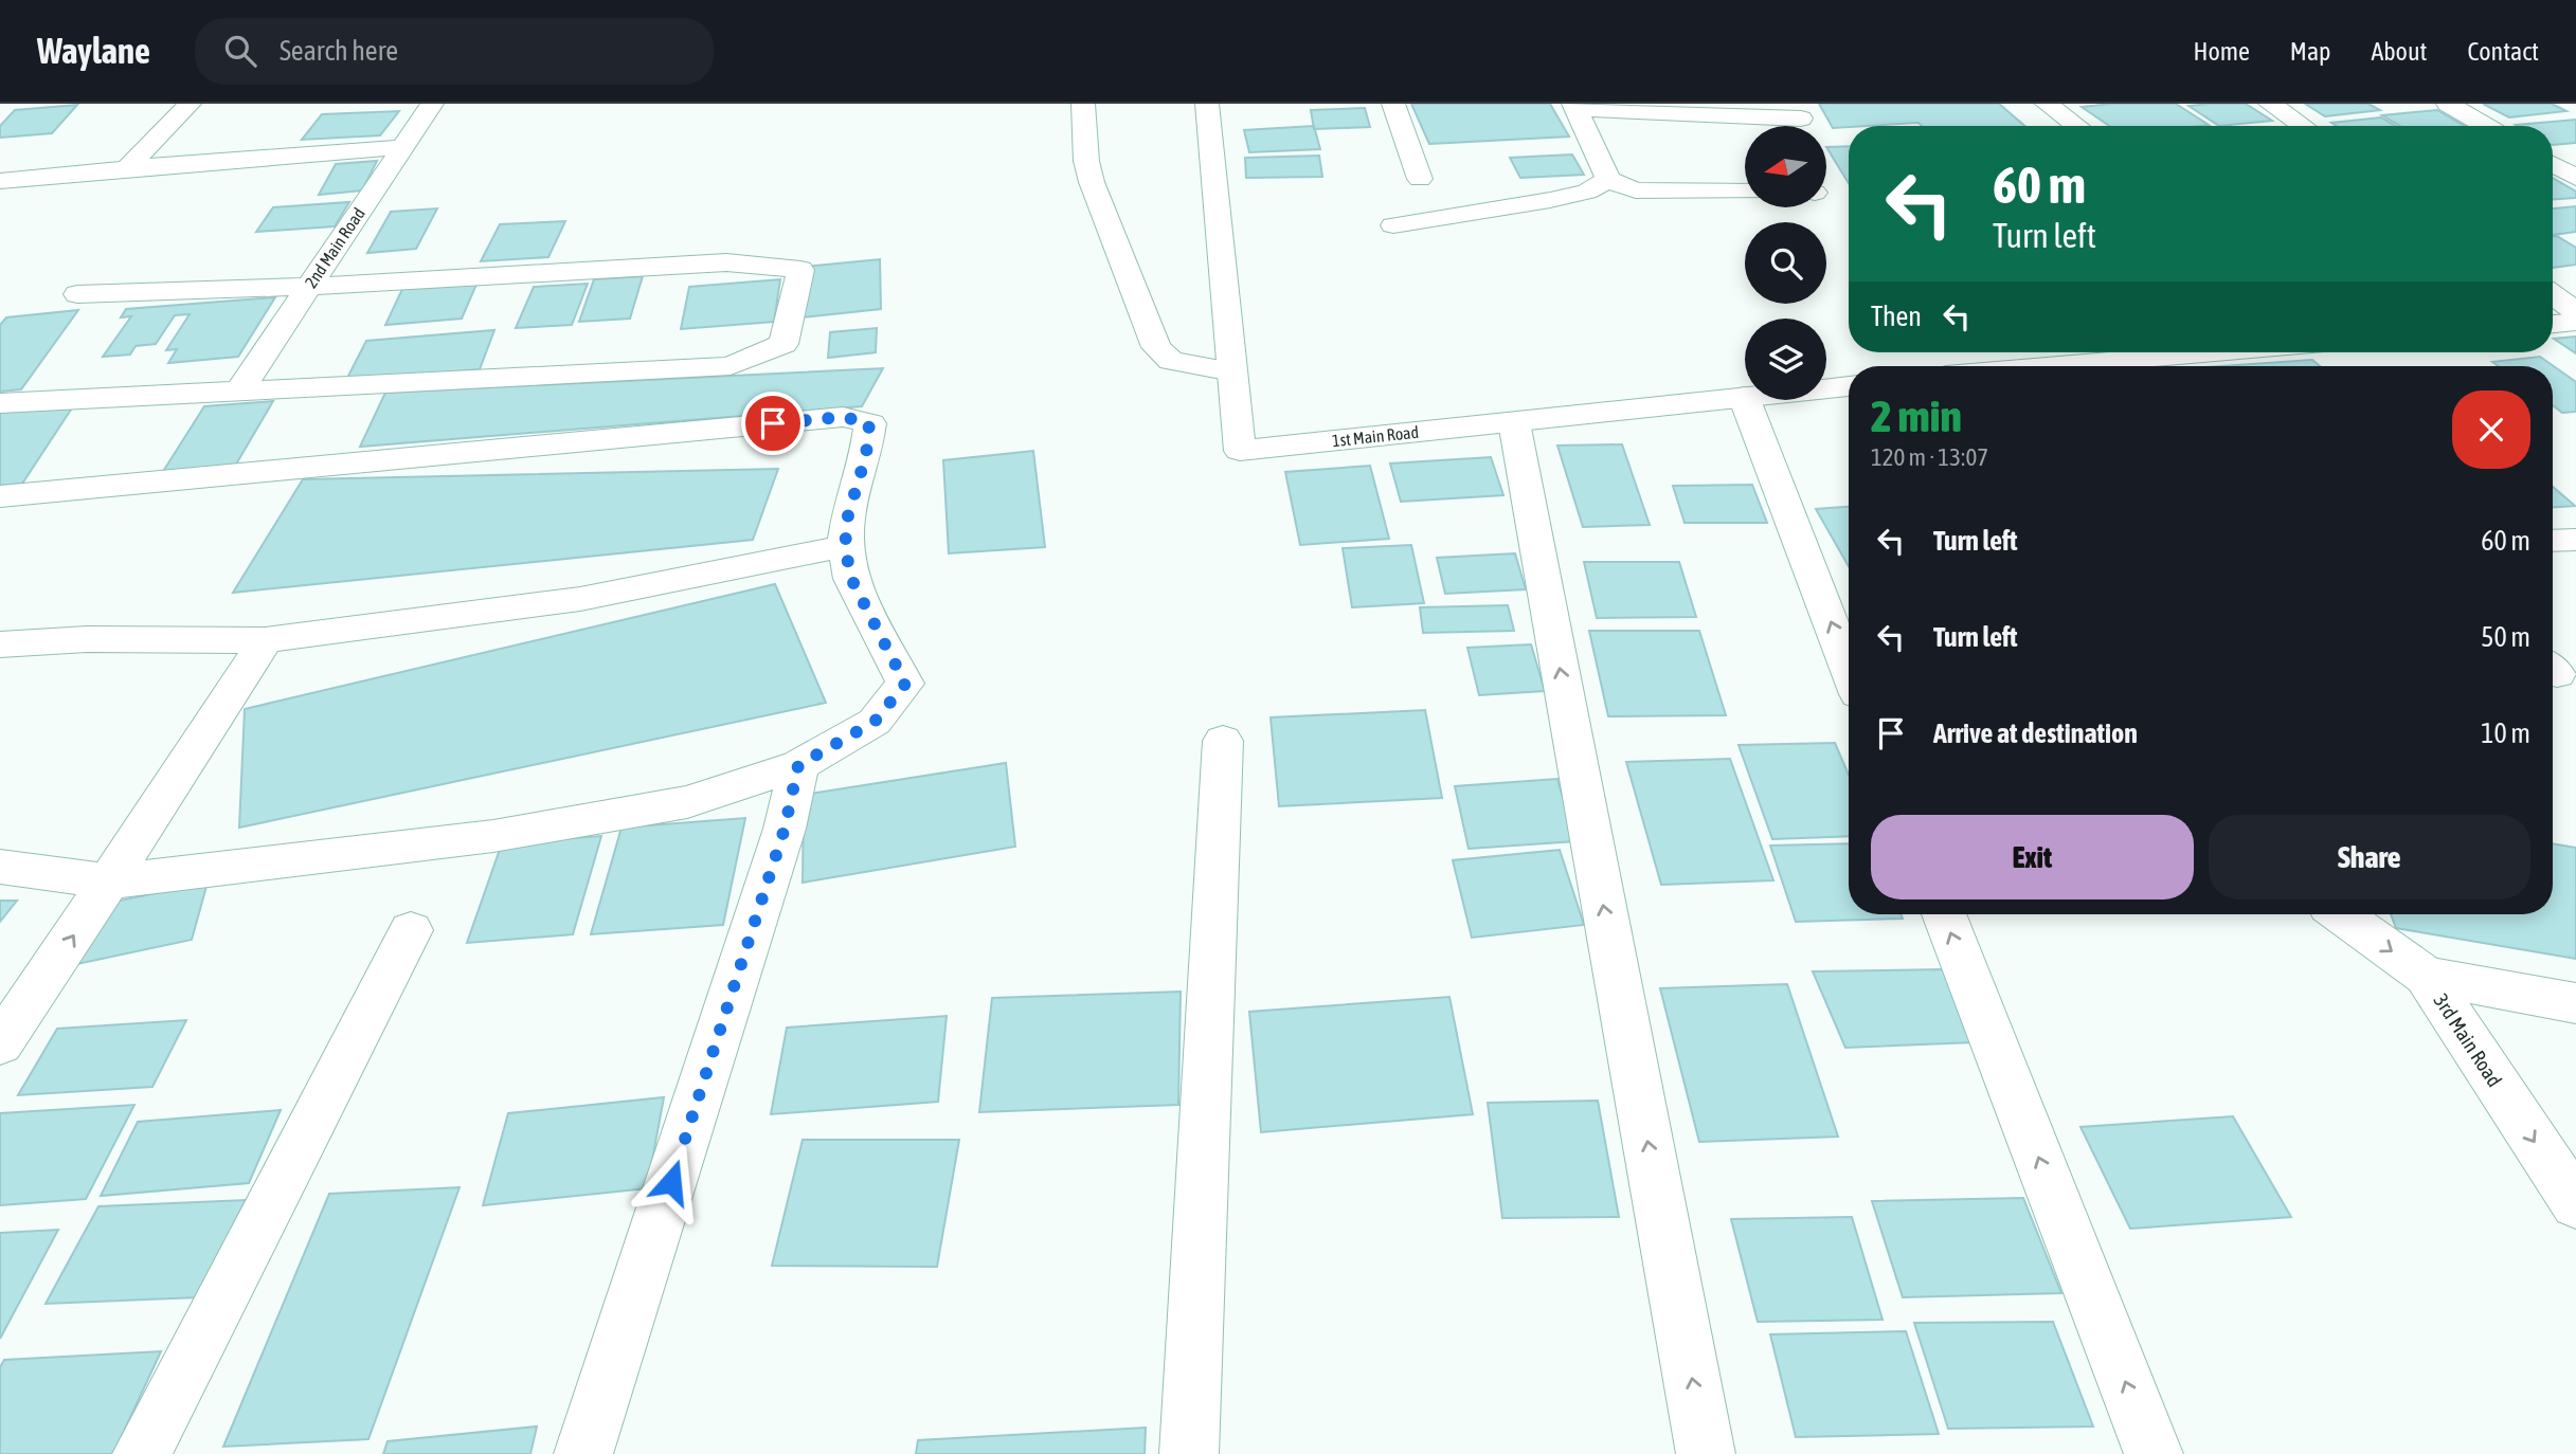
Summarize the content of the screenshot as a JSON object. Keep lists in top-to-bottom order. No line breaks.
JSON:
{"streets":{"street":["2nd Main Road","1st Main Road","3rd Main Road"]},"one_way":["3rd Main Road"],"north":"left","page":{"header":"Waylane","search":"Search here","nav":["Home","Map","About","Contact"],"turn":["60 m","Turn left"],"then":"Then","heading":["2 min","120 m · 13:07"],"list":[{"name":"Turn left","value":"60 m"},{"name":"Turn left","value":"50 m"},{"name":"Arrive at destination","value":"10 m"}],"buttons":["Exit","Share"]}}
